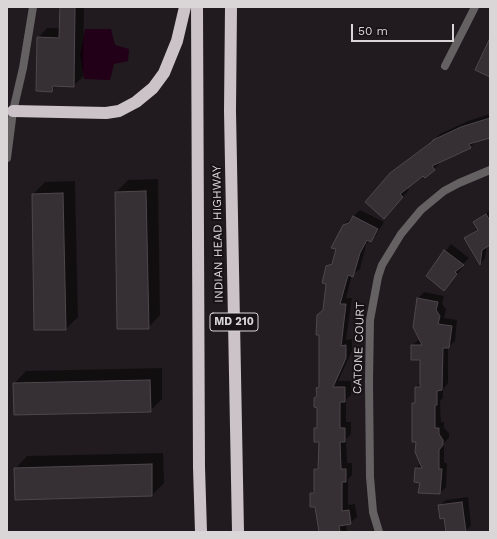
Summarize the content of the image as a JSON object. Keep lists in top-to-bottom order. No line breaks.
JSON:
{"streets":{"highway":["INDIAN HEAD HIGHWAY","MD 210"],"street":["CATONE COURT"]},"scale_bar":"50 m"}
